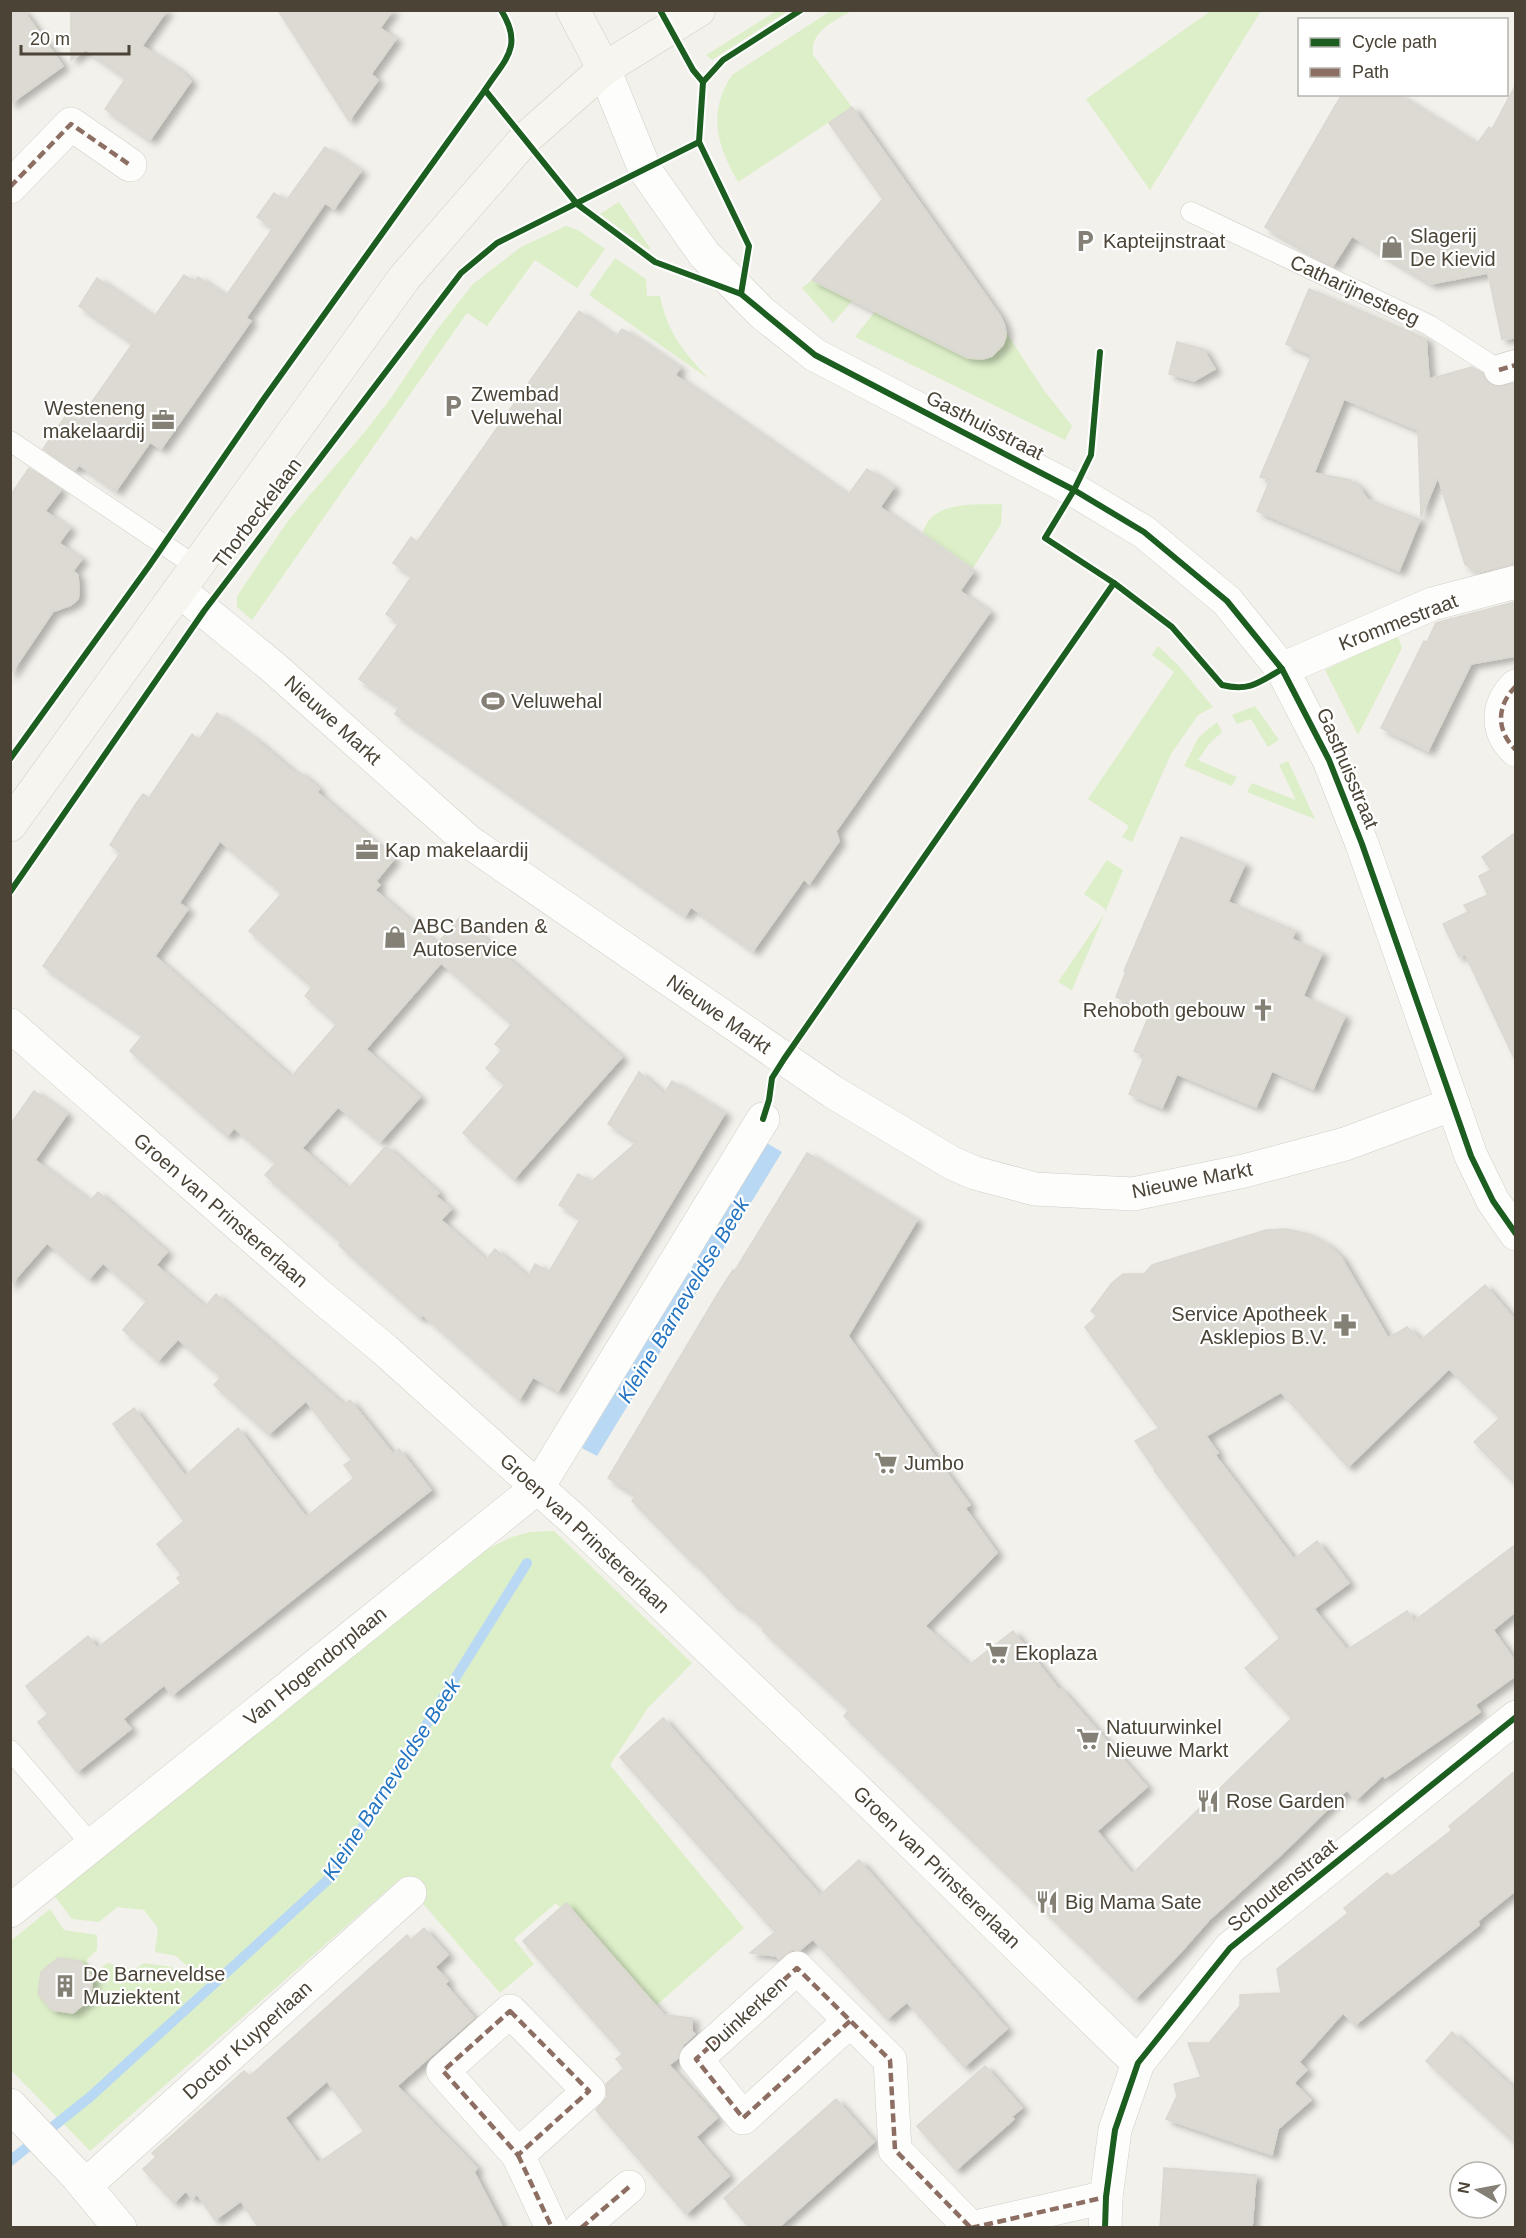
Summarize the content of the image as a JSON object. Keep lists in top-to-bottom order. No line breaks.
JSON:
{"streets":{"main road":["Gasthuisstraat","Thorbeckelaan"],"street":["Krommestraat","Nieuwe Markt","Groen van Prinstererlaan","Van Hogendorplaan","Schoutenstraat","Duinkerken","Doctor Kuyperlaan"],"lane":["Catharijnesteeg"]},"crossings":[["Gasthuisstraat","Thorbeckelaan"],["Gasthuisstraat","Krommestraat"],["Gasthuisstraat","Nieuwe Markt"],["Thorbeckelaan","Nieuwe Markt"],["Groen van Prinstererlaan","Van Hogendorplaan"],["Groen van Prinstererlaan","Schoutenstraat"]],"water":["Kleine Barneveldse Beek"],"places":{"parking":["Kapteijnstraat","Zwembad Veluwehal"],"shop":["Slagerij De Kievid","ABC Banden & Autoservice"],"office":["Westeneng makelaardij","Kap makelaardij"],"sports":["Veluwehal"],"church":["Rehoboth gebouw"],"pharmacy":["Service Apotheek Asklepios B.V."],"supermarket":["Jumbo","Ekoplaza","Natuurwinkel Nieuwe Markt"],"restaurant":["Rose Garden","Big Mama Sate"],"building":["De Barneveldse Muziektent"]},"legend":["Cycle path","Path"],"scale_bar":"20 m","north":"left"}
